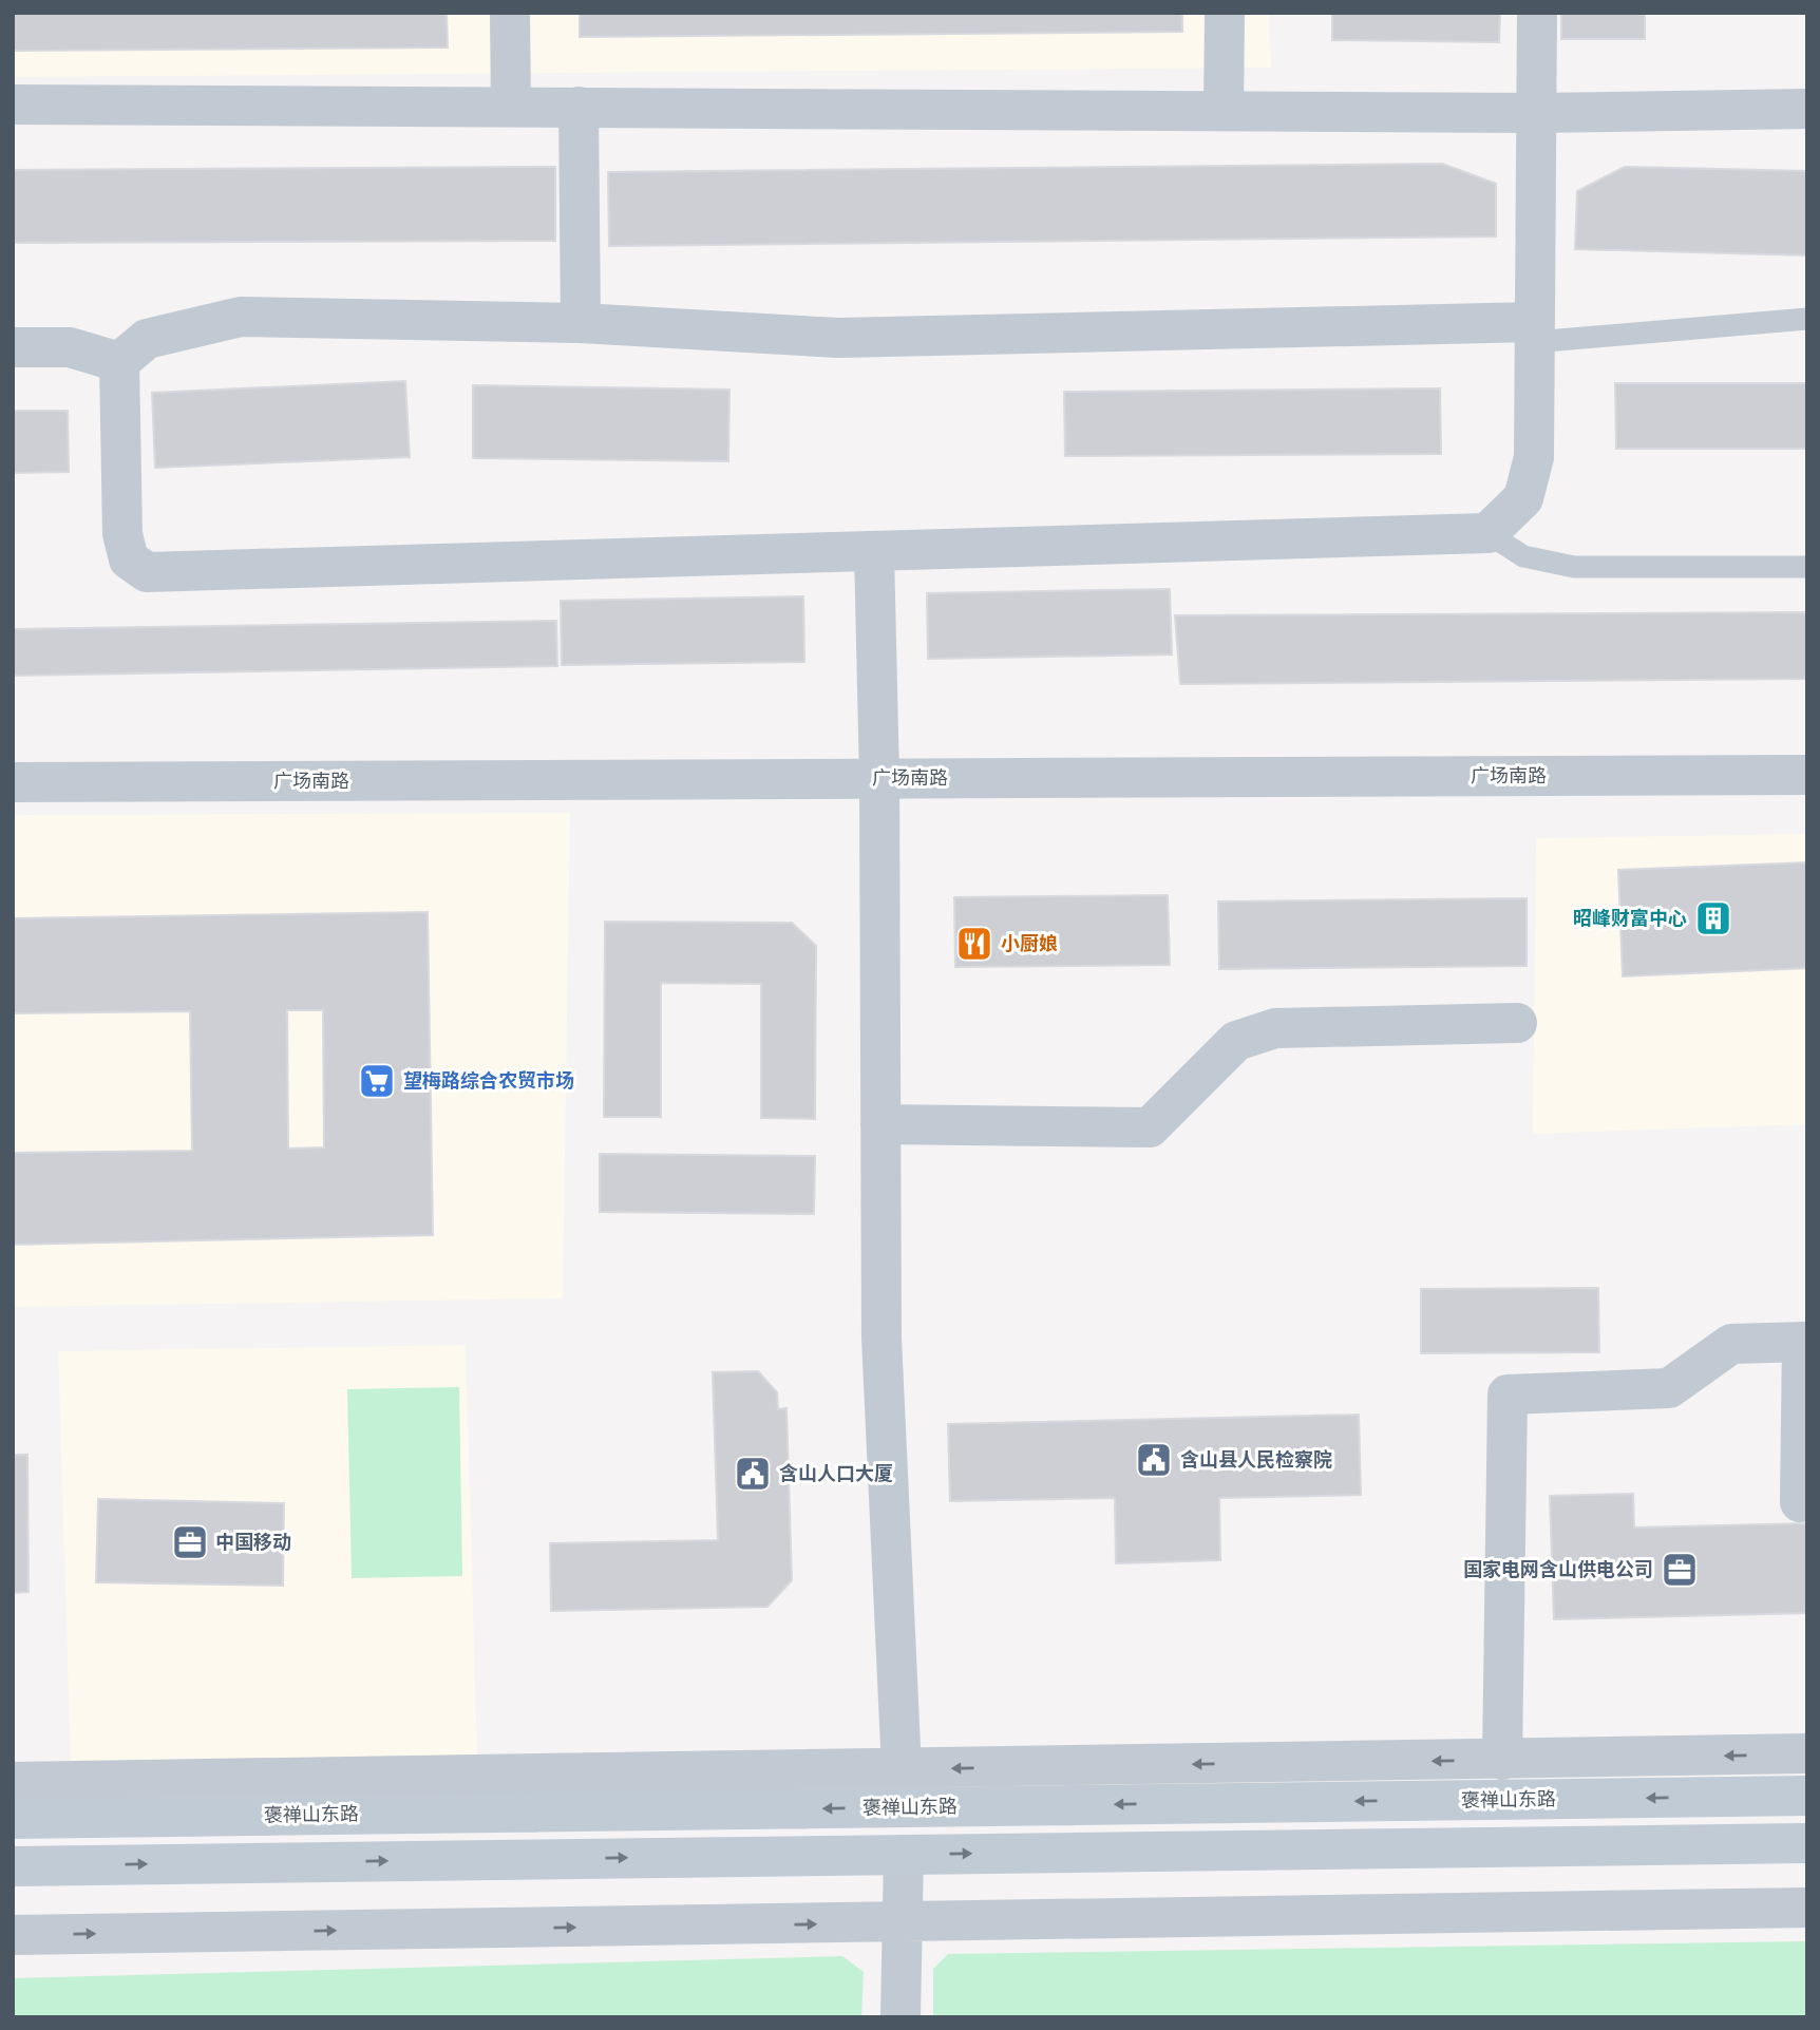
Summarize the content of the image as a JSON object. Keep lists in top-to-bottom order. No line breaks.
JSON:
{"streets":{"main road":["褒禅山东路"],"street":["广场南路"]},"places":{"building":["昭峰财富中心"],"restaurant":["小厨娘"],"supermarket":["望梅路综合农贸市场"],"public building":["含山县人民检察院","含山人口大厦"],"office":["中国移动","国家电网含山供电公司"]}}
